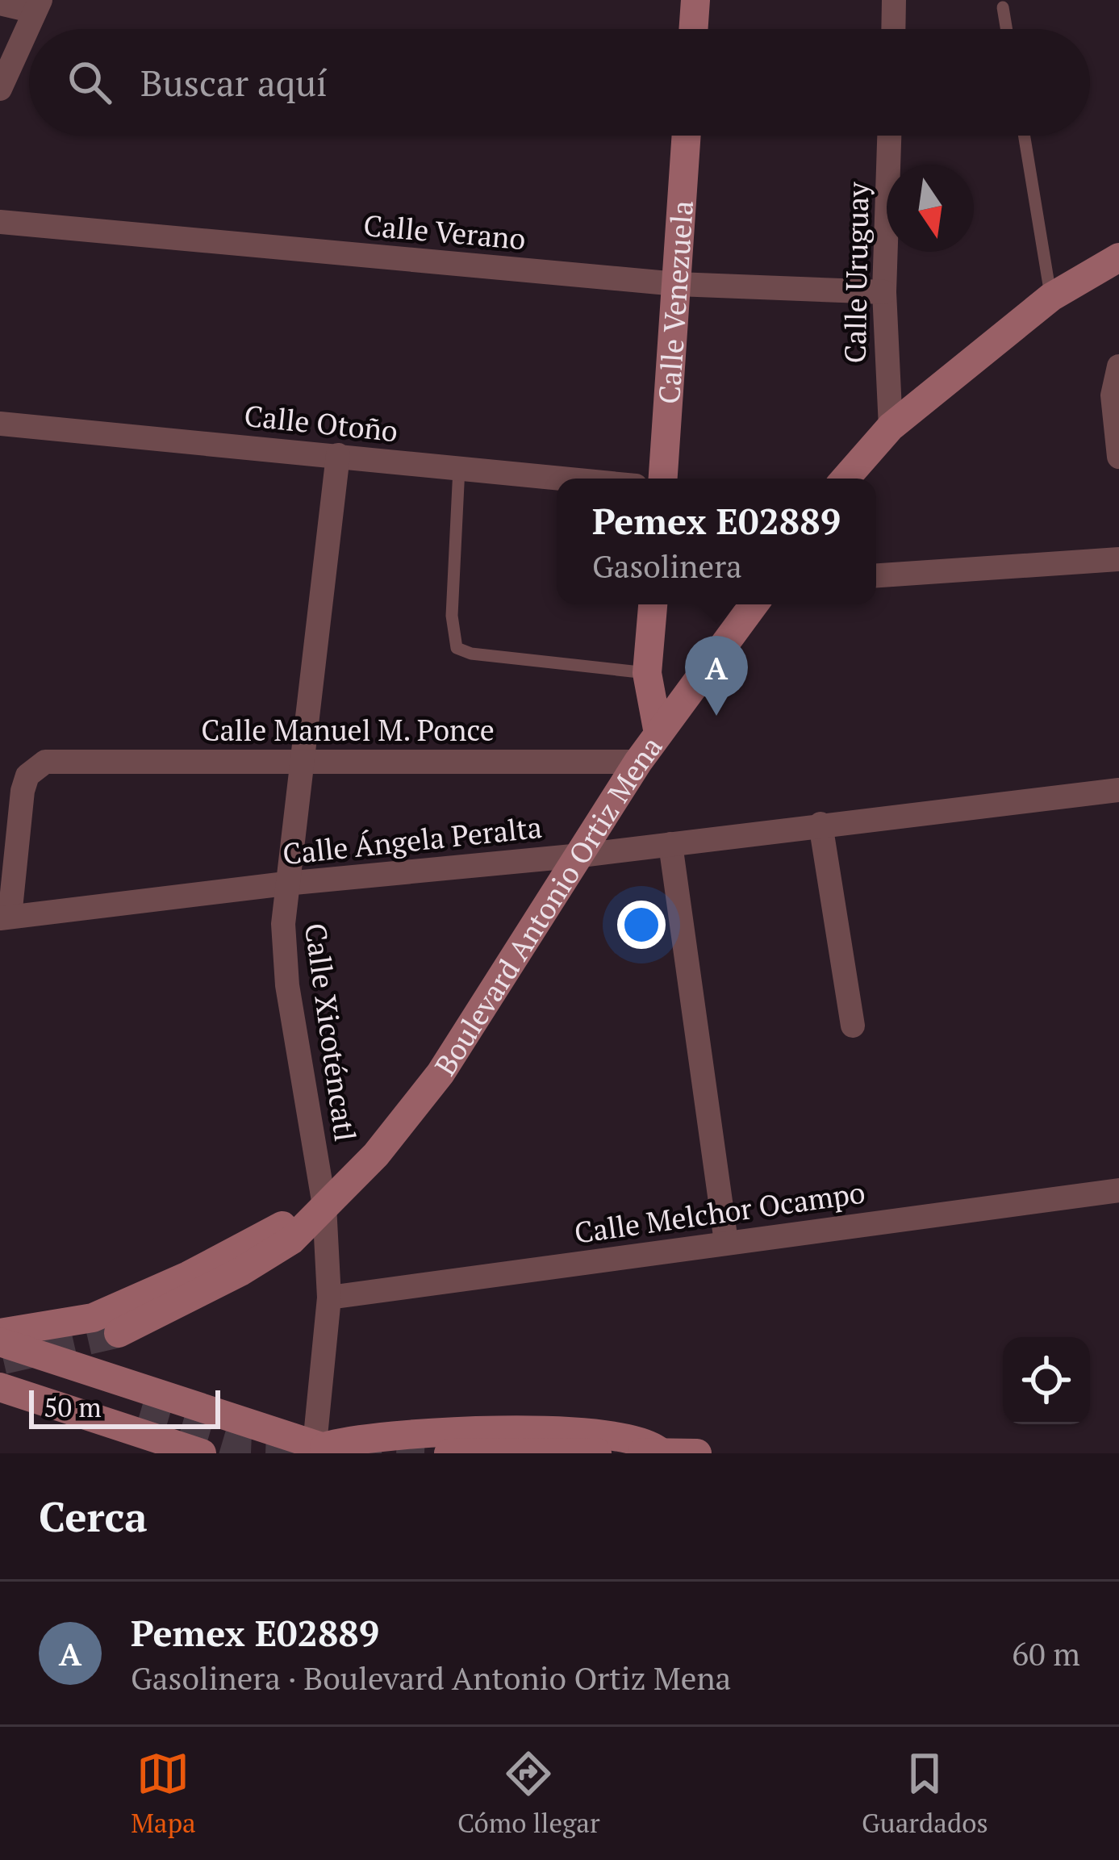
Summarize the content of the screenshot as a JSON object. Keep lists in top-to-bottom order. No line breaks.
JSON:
{"streets":{"main road":["Calle Venezuela","Boulevard Antonio Ortiz Mena"],"street":["Calle Verano","Calle Uruguay","Calle Otoño","Calle Manuel M. Ponce","Calle Ángela Peralta","Calle Xicoténcatl","Calle Melchor Ocampo"]},"crossings":[["Calle Verano","Calle Uruguay"],["Calle Verano","Calle Venezuela"],["Calle Otoño","Calle Xicoténcatl"],["Calle Manuel M. Ponce","Calle Ángela Peralta"],["Calle Manuel M. Ponce","Boulevard Antonio Ortiz Mena"],["Calle Manuel M. Ponce","Calle Xicoténcatl"],["Calle Ángela Peralta","Boulevard Antonio Ortiz Mena"],["Calle Ángela Peralta","Calle Xicoténcatl"],["Boulevard Antonio Ortiz Mena","Calle Xicoténcatl"],["Calle Xicoténcatl","Calle Melchor Ocampo"]],"scale_bar":"50 m","north":"bottom","page":{"search":"Buscar aquí","popup":["Pemex E02889","Gasolinera"],"pins":"A","scale":"50 m","heading":"Cerca","list":[{"mark":"A","name":"Pemex E02889","note":"Gasolinera · Boulevard Antonio Ortiz Mena","value":"60 m"}],"nav":["Mapa","Cómo llegar","Guardados"]}}
